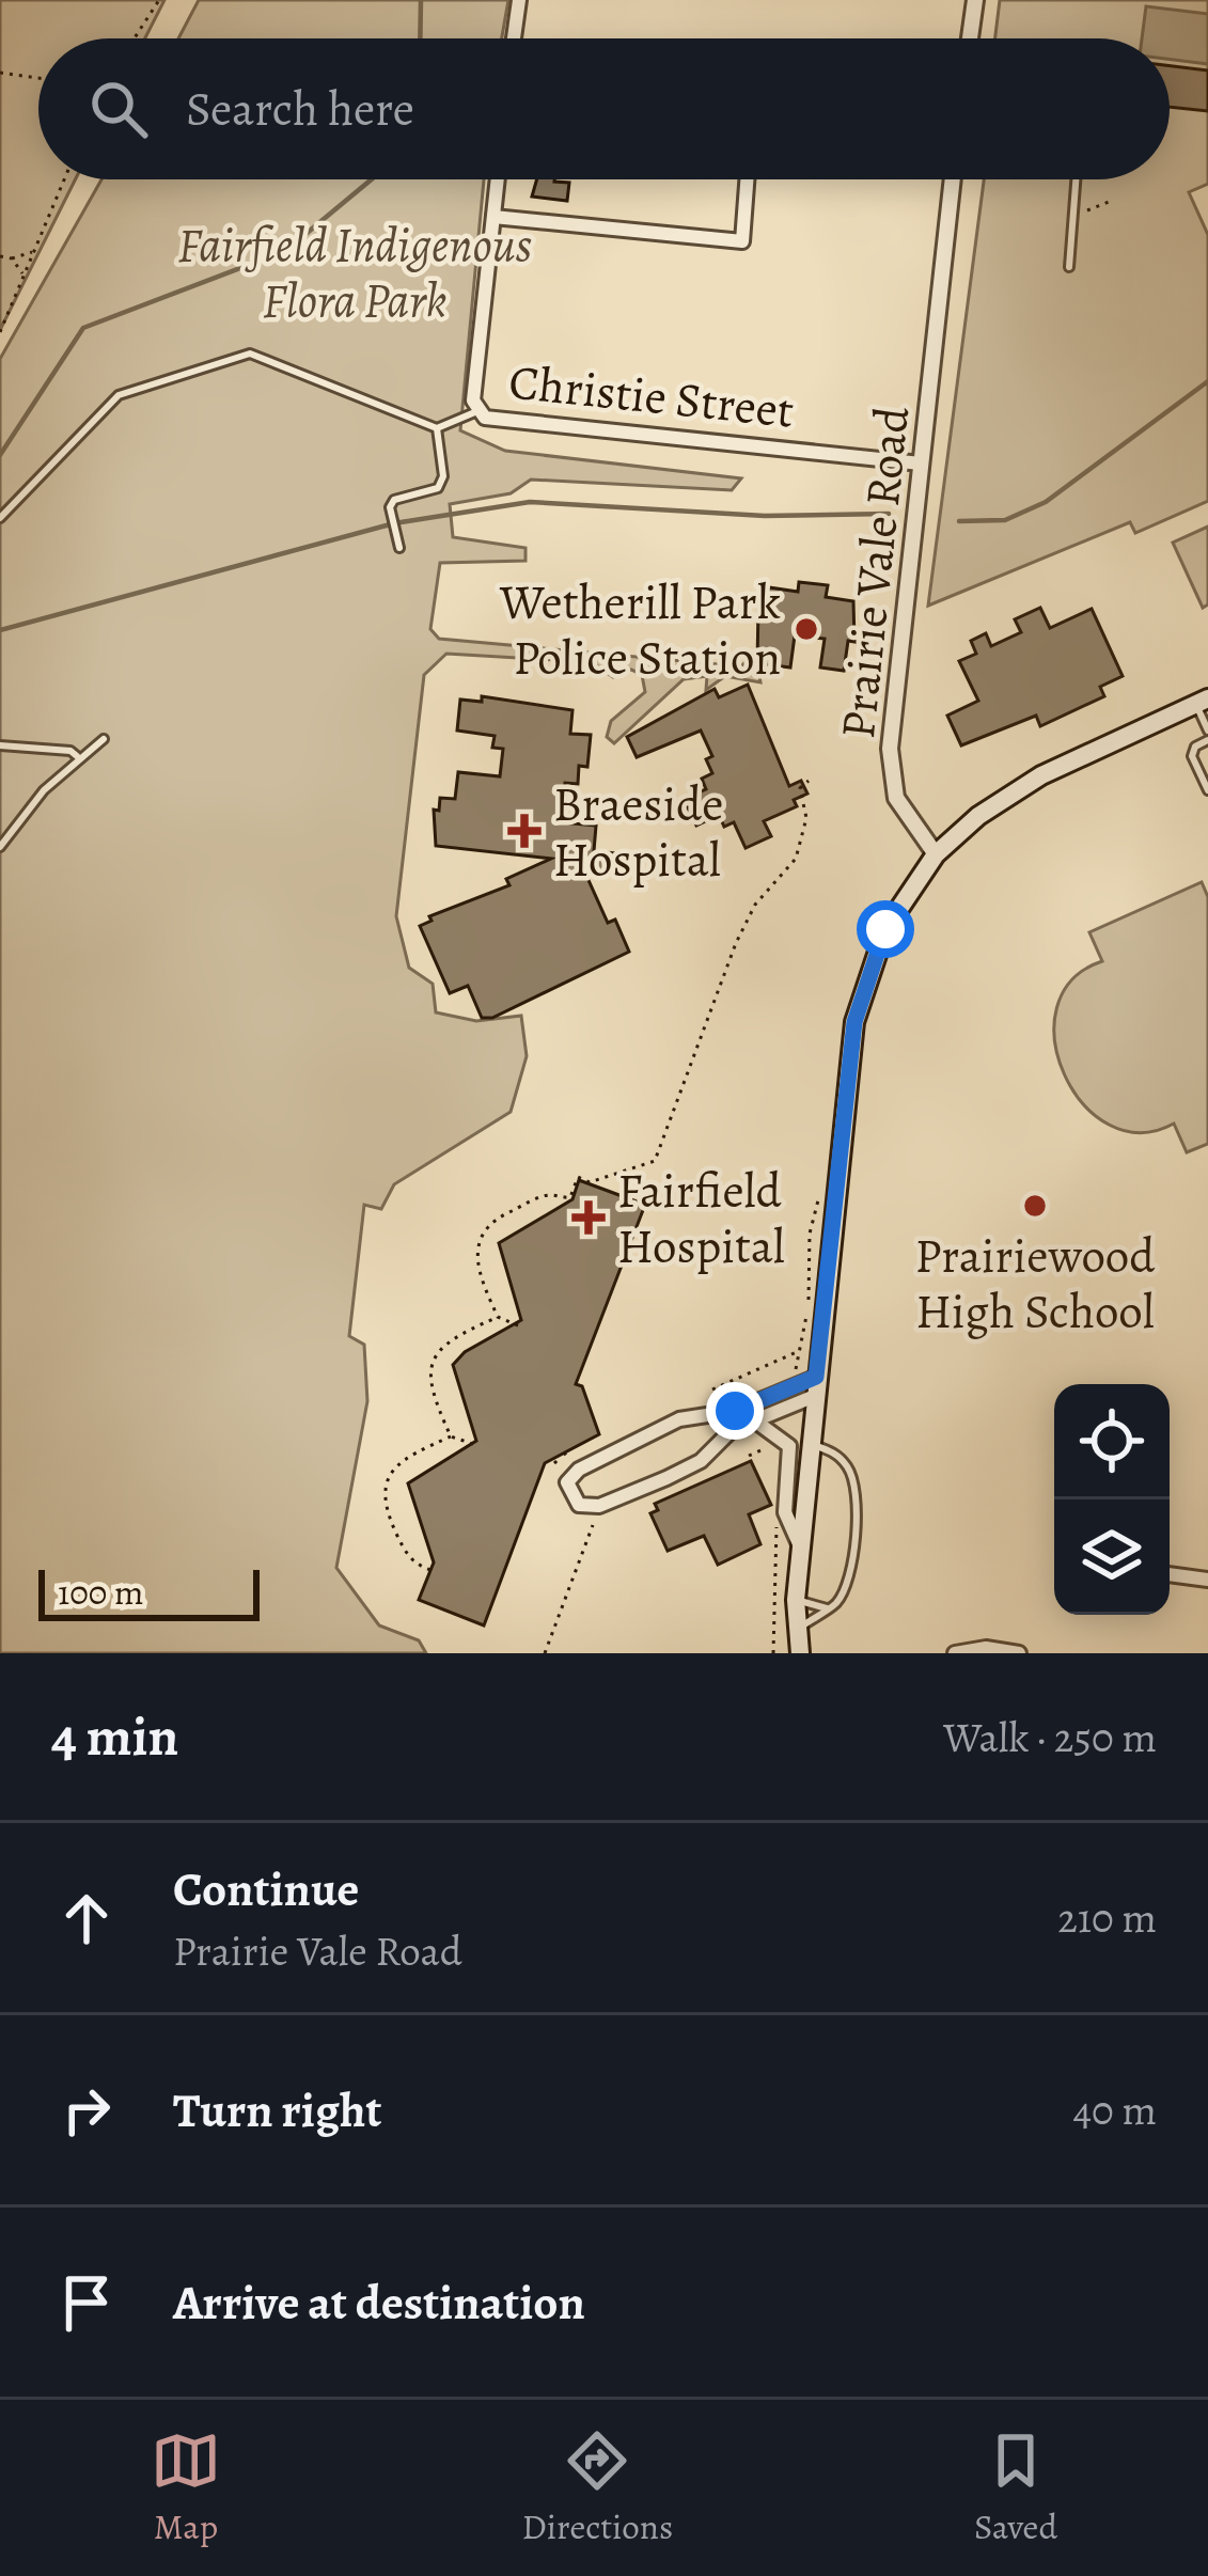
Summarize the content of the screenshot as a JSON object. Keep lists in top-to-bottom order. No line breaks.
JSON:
{"streets":{"street":["Christie Street","Prairie Vale Road"]},"crossings":[["Christie Street","Prairie Vale Road"]],"parks":["Fairfield Indigenous Flora Park"],"places":{"other":["Wetherill Park Police Station","Prairiewood High School"],"health":["Braeside Hospital","Fairfield Hospital"]},"scale_bar":"100 m","page":{"search":"Search here","scale":"100 m","heading":["4 min","Walk · 250 m"],"list":[["Continue","Prairie Vale Road","210 m"],["Turn right","40 m"],"Arrive at destination"],"nav":["Map","Directions","Saved"]}}
